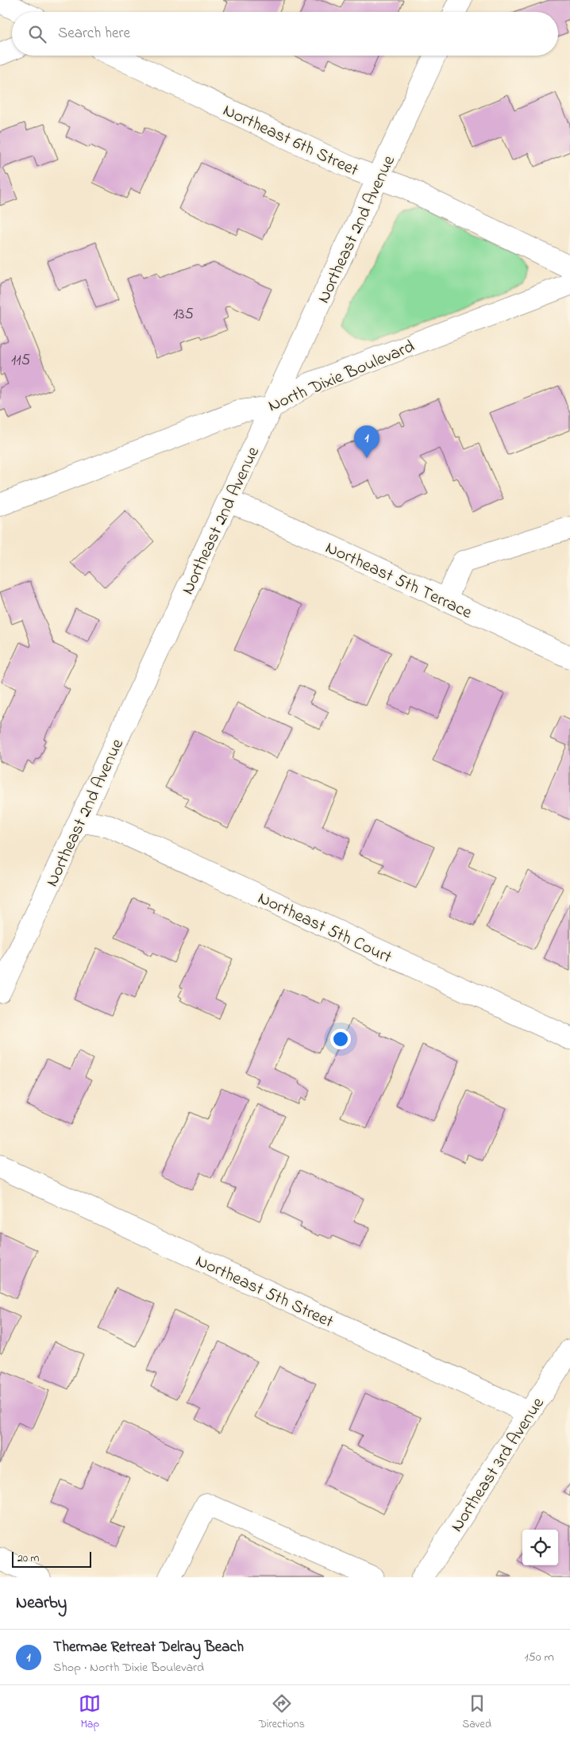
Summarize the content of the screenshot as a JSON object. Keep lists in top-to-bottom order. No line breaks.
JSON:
{"streets":{"street":["Northeast 6th Street","Northeast 2nd Avenue","North Dixie Boulevard","Northeast 5th Terrace","Northeast 5th Court","Northeast 5th Street","Northeast 3rd Avenue"]},"crossings":[["Northeast 6th Street","Northeast 2nd Avenue"],["Northeast 2nd Avenue","North Dixie Boulevard"],["Northeast 2nd Avenue","Northeast 5th Terrace"],["Northeast 2nd Avenue","Northeast 5th Court"],["Northeast 5th Street","Northeast 3rd Avenue"]],"house_numbers":["135","115"],"scale_bar":"20 m","page":{"search":"Search here","pins":"1","scale":"20 m","heading":"Nearby","list":[{"mark":"1","name":"Thermae Retreat Delray Beach","note":"Shop · North Dixie Boulevard","value":"150 m"}],"nav":["Map","Directions","Saved"]}}
